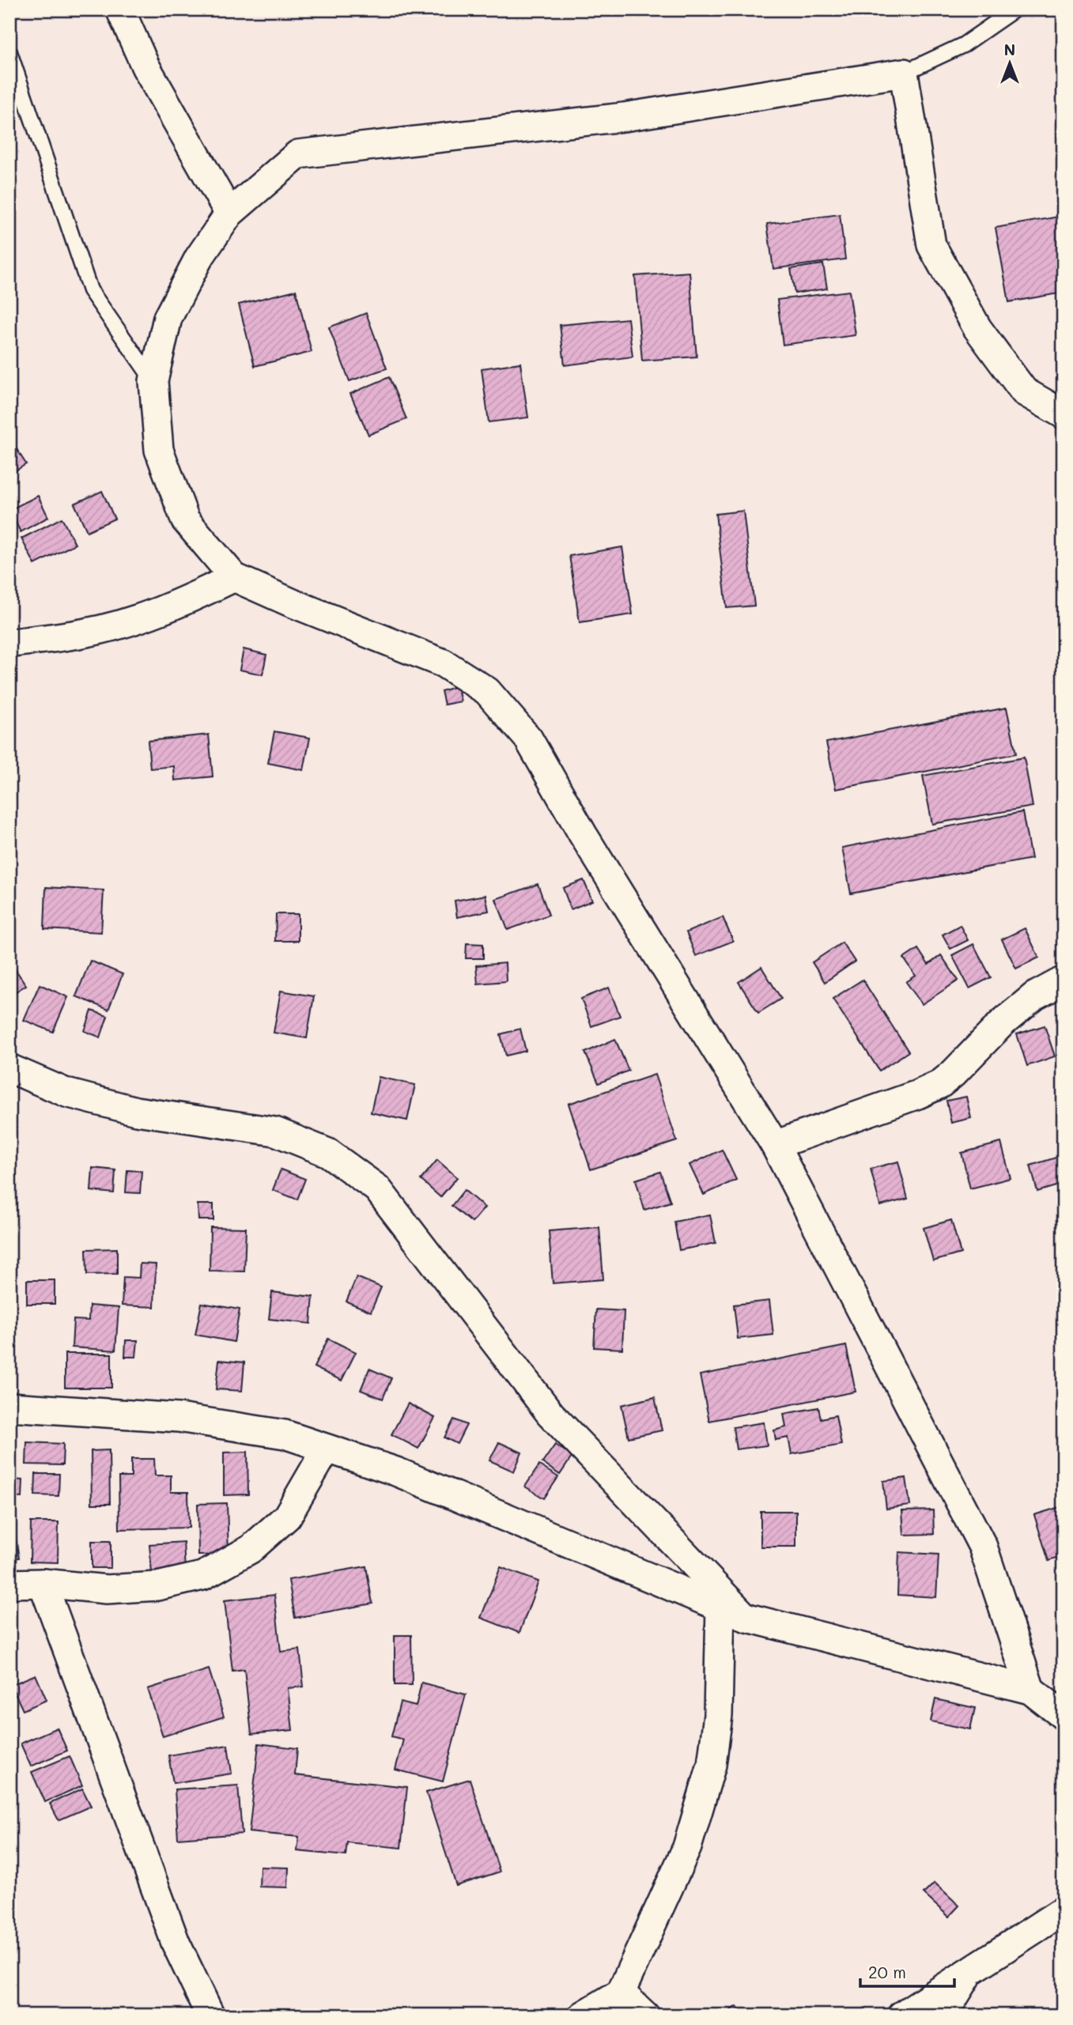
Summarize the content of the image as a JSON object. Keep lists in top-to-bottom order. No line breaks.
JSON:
{"scale_bar":"20 m","north":"top"}
